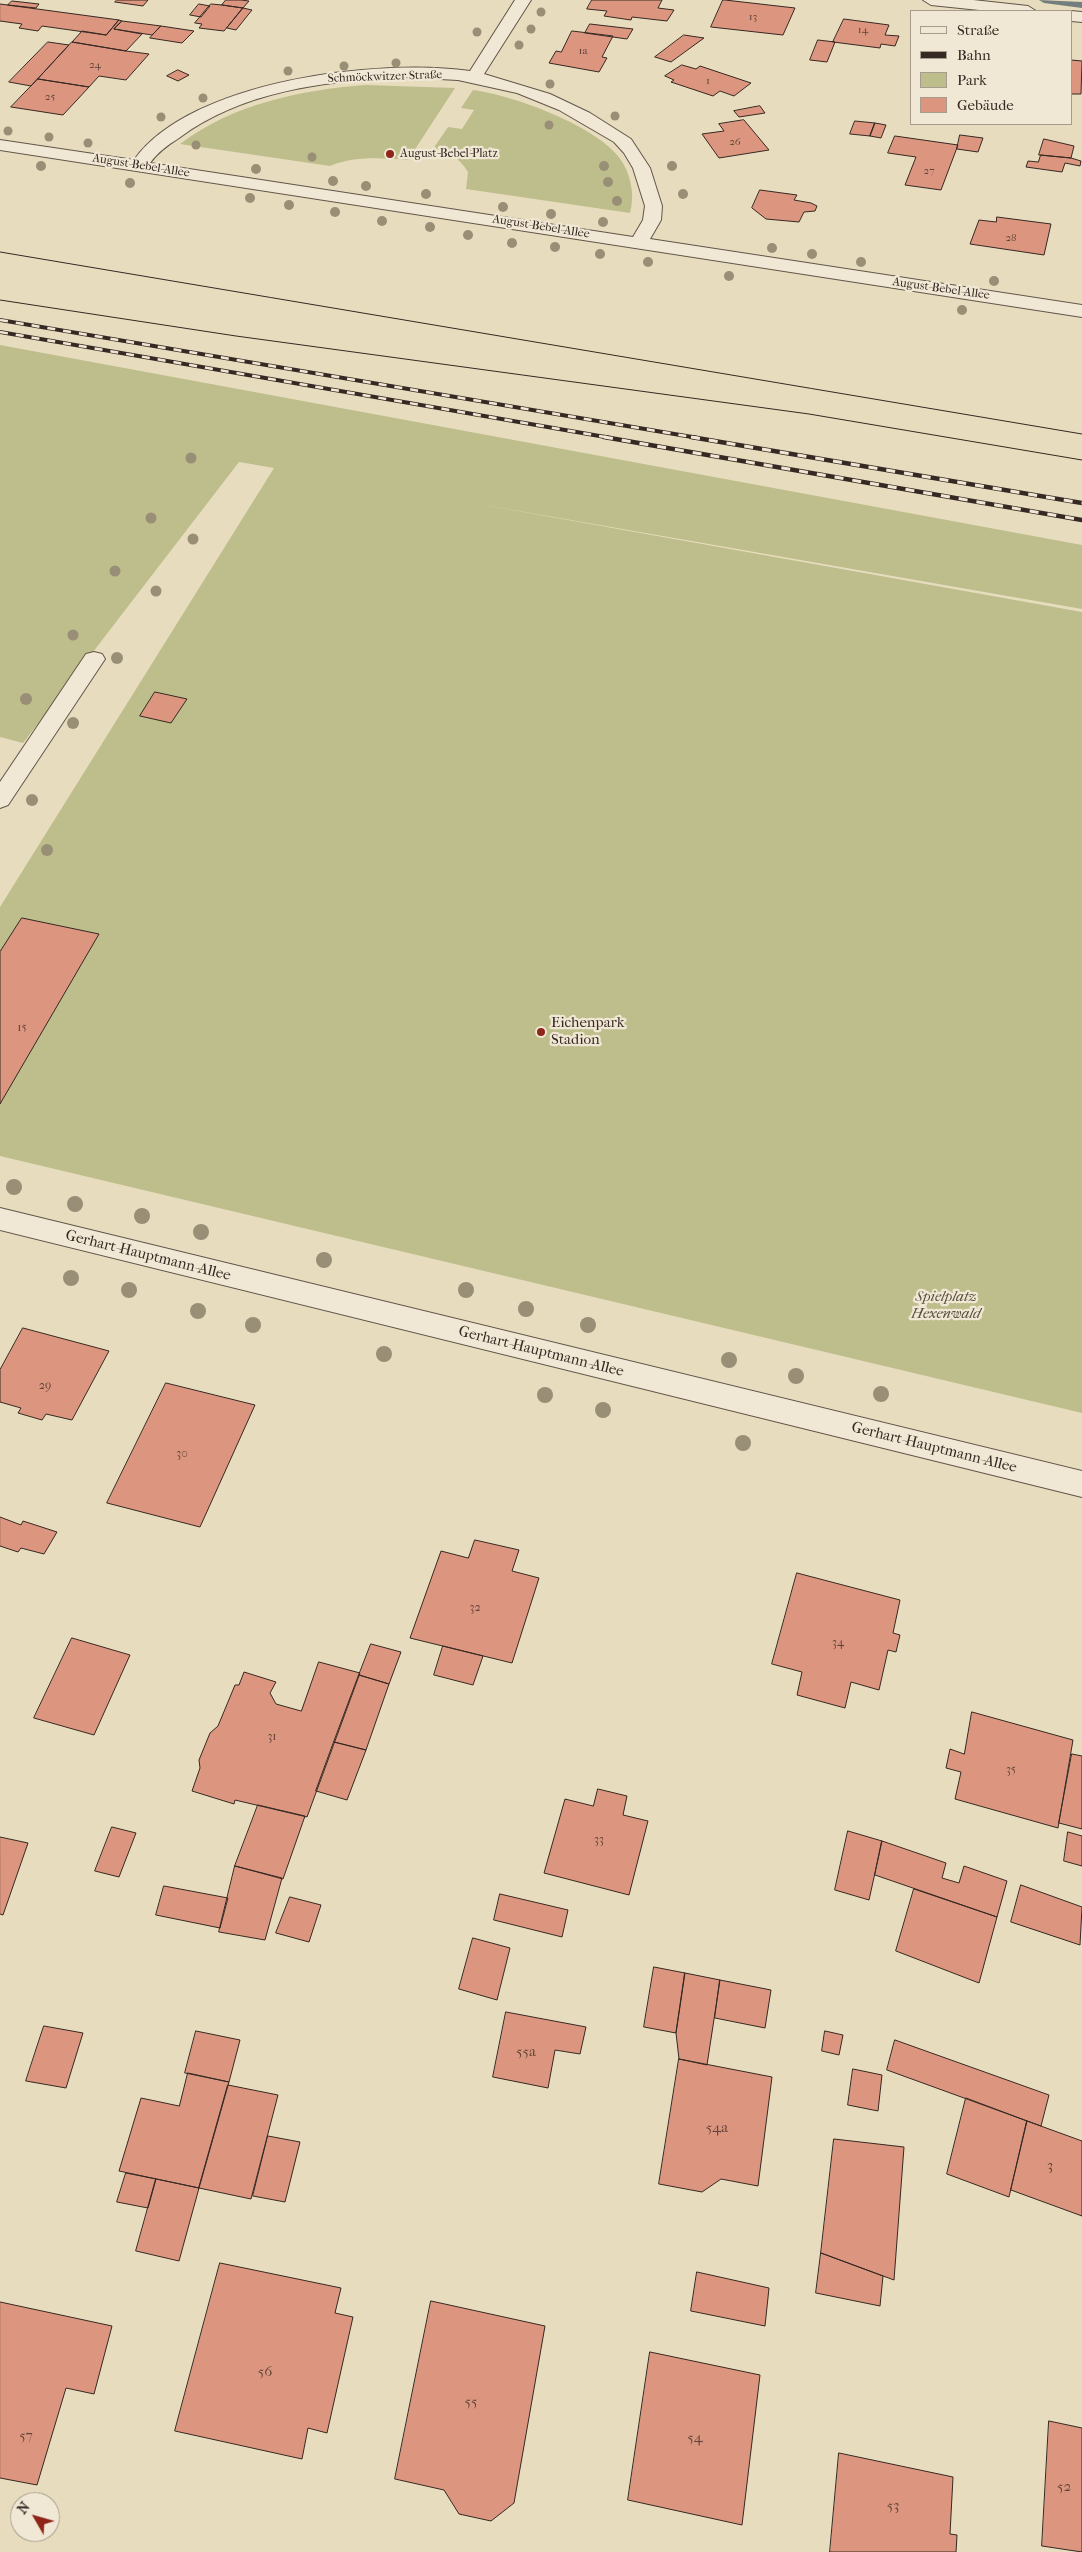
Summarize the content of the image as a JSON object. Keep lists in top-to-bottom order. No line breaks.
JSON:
{"streets":{"street":["Schmöckwitzer Straße","August-Bebel-Allee","Gerhart-Hauptmann-Allee"]},"crossings":[["Schmöckwitzer Straße","August-Bebel-Allee"]],"parks":["Spielplatz Hexenwald"],"places":["August-Bebel-Platz","Eichenpark Stadion"],"house_numbers":["13","14","1a","24","1","25","26","27","28","15","29","30","32","34","31","35","33","55a","54a","3","56","55","57","54","52","53"],"legend":["Straße","Bahn","Park","Gebäude"],"north":"top left"}
